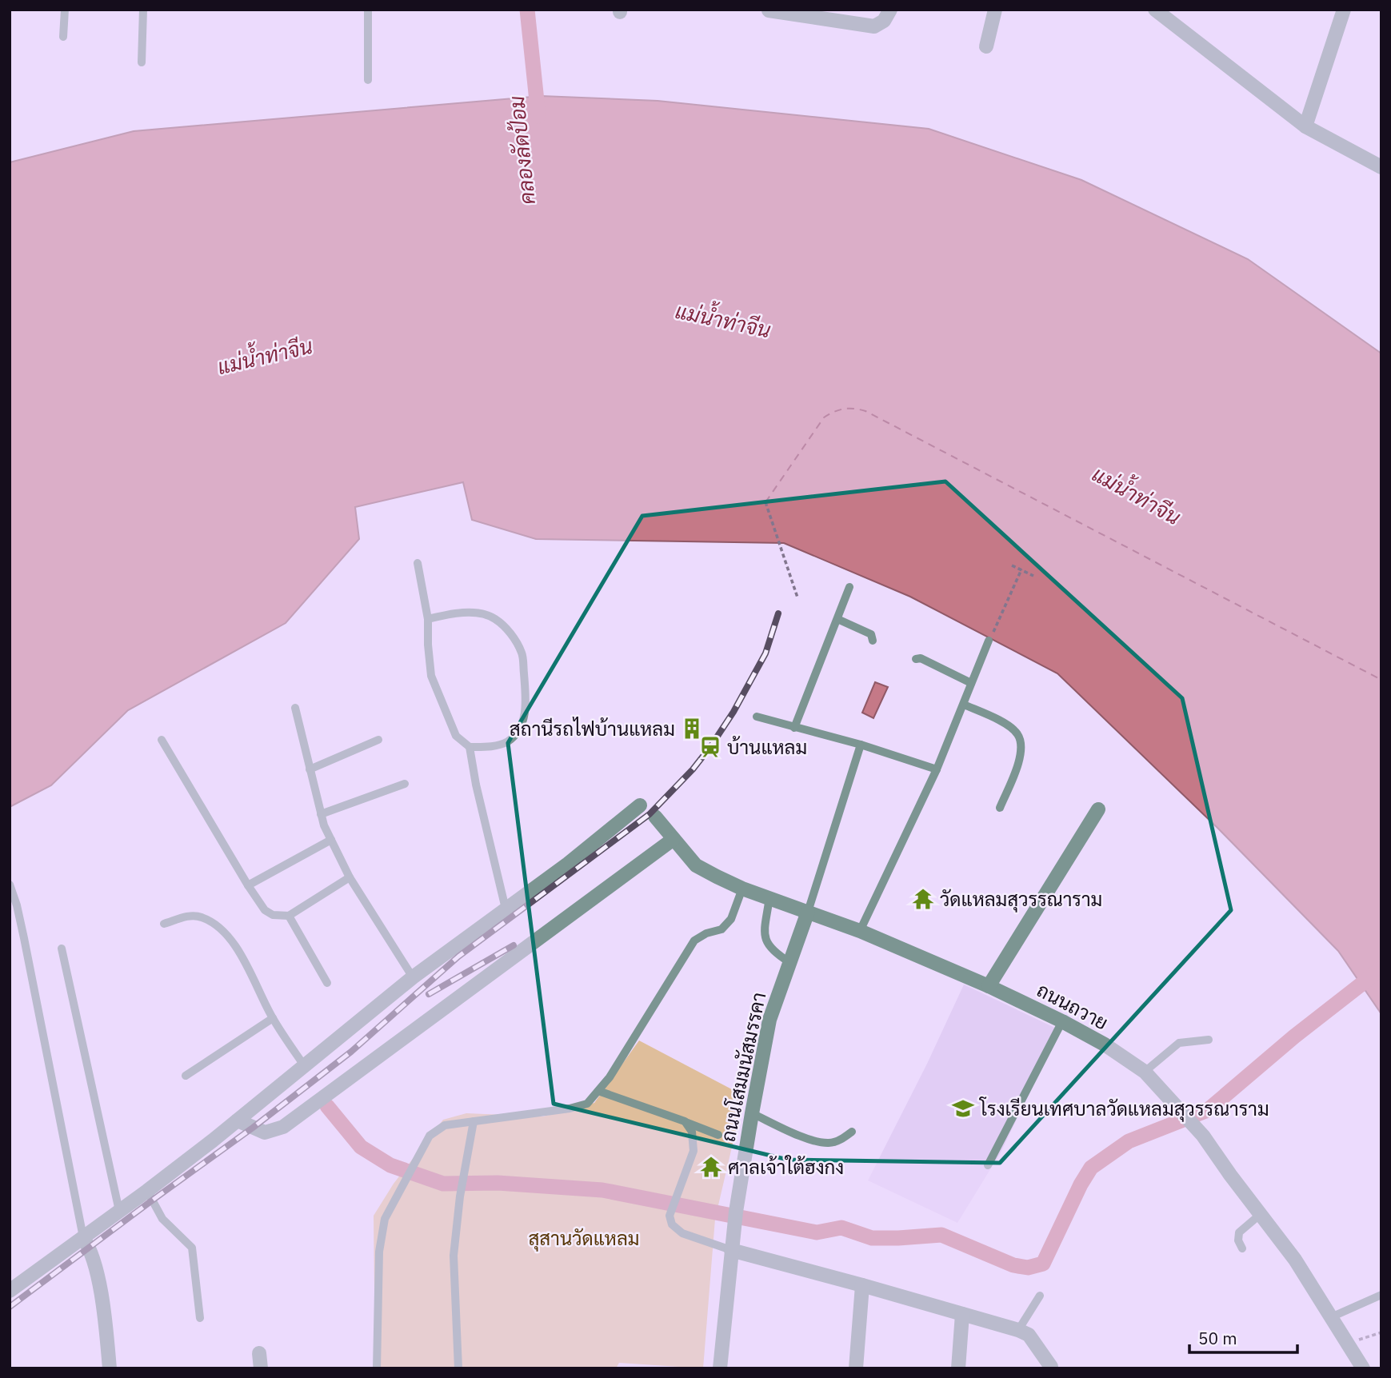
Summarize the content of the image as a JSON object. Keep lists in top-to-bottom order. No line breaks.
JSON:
{"streets":{"street":["ถนนถวาย","ถนนโสมมนัสมรรคา"]},"crossings":[["ถนนถวาย","ถนนโสมมนัสมรรคา"]],"water":["คลองลัดป้อม","แม่น้ำท่าจีน"],"parks":["สุสานวัดแหลม"],"places":{"building":["สถานีรถไฟบ้านแหลม"],"station":["บ้านแหลม"],"temple":["วัดแหลมสุวรรณาราม","ศาลเจ้าใต้ฮงกง"],"school or university":["โรงเรียนเทศบาลวัดแหลมสุวรรณาราม"]},"scale_bar":"50 m"}
